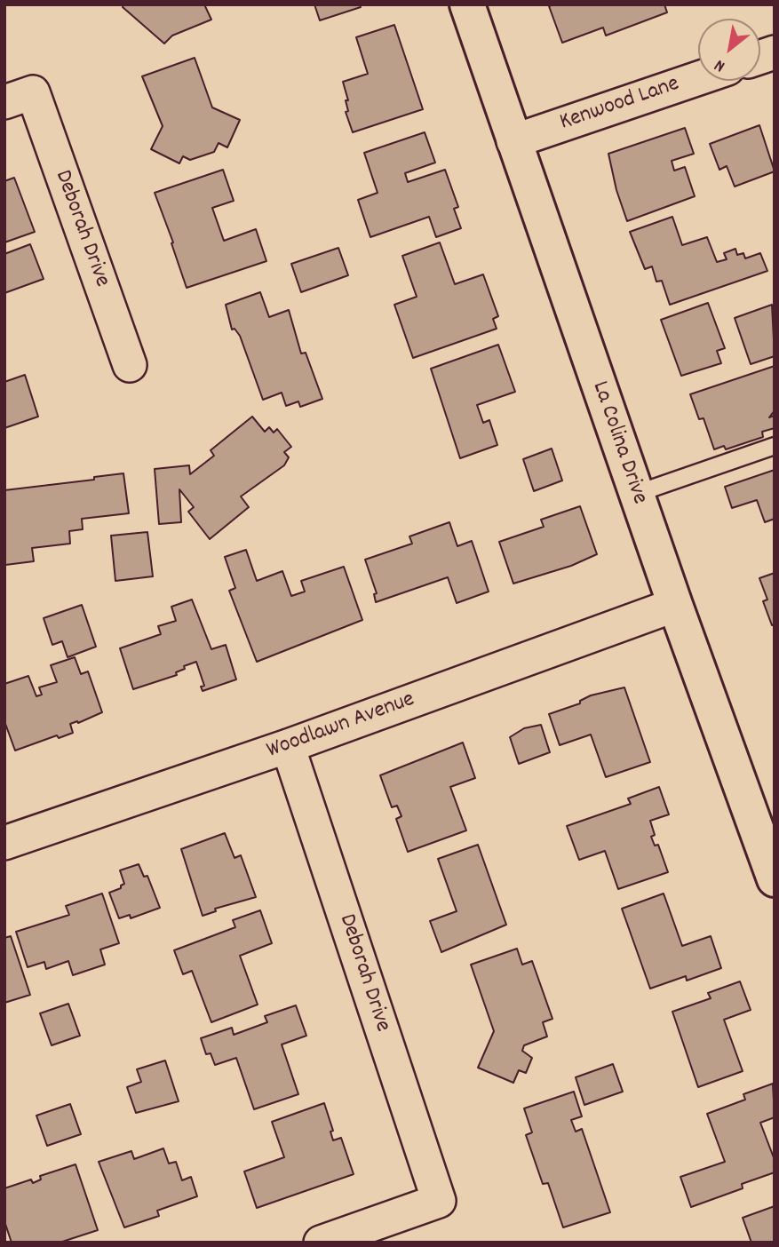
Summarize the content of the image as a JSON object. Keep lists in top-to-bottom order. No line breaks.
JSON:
{"streets":{"street":["Kenwood Lane","Deborah Drive","La Colina Drive","Woodlawn Avenue"]},"crossings":[["Kenwood Lane","La Colina Drive"],["Deborah Drive","Woodlawn Avenue"],["La Colina Drive","Woodlawn Avenue"]],"north":"bottom left"}
